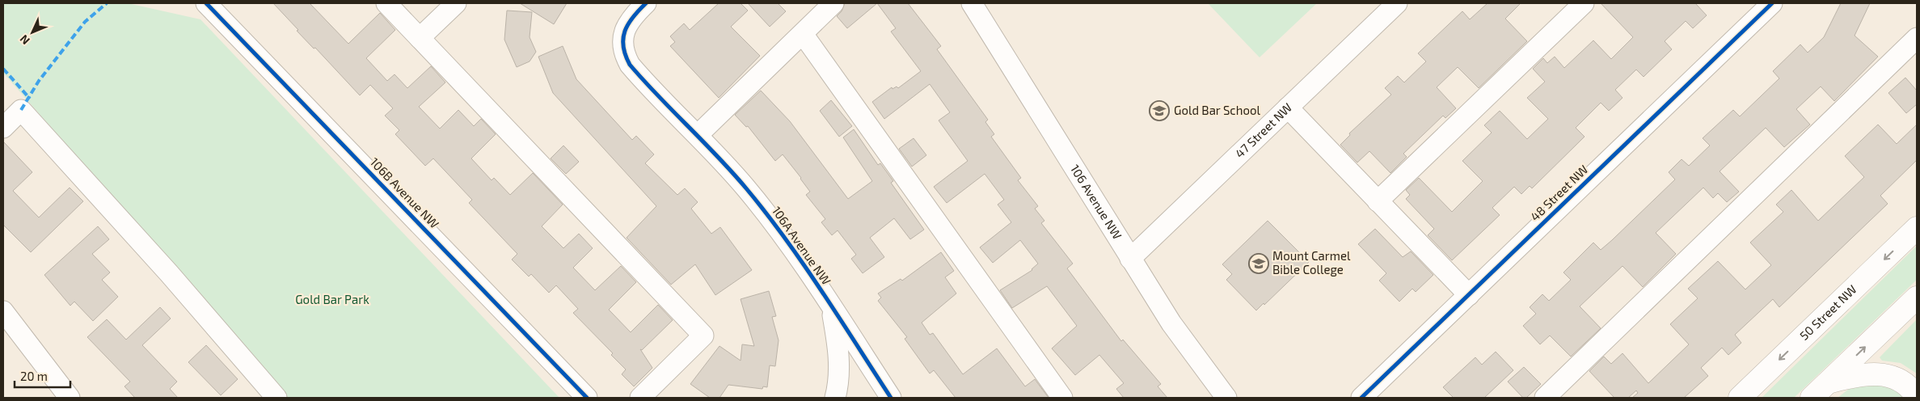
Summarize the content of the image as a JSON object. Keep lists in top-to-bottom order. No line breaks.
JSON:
{"streets":{"main road":["50 Street NW"],"street":["47 Street NW","106B Avenue NW","48 Street NW","106 Avenue NW","106A Avenue NW"]},"crossings":[["47 Street NW","106 Avenue NW"]],"parks":["Gold Bar Park"],"places":{"school or university":["Gold Bar School","Mount Carmel Bible College"]},"scale_bar":"20 m","north":"bottom left"}
